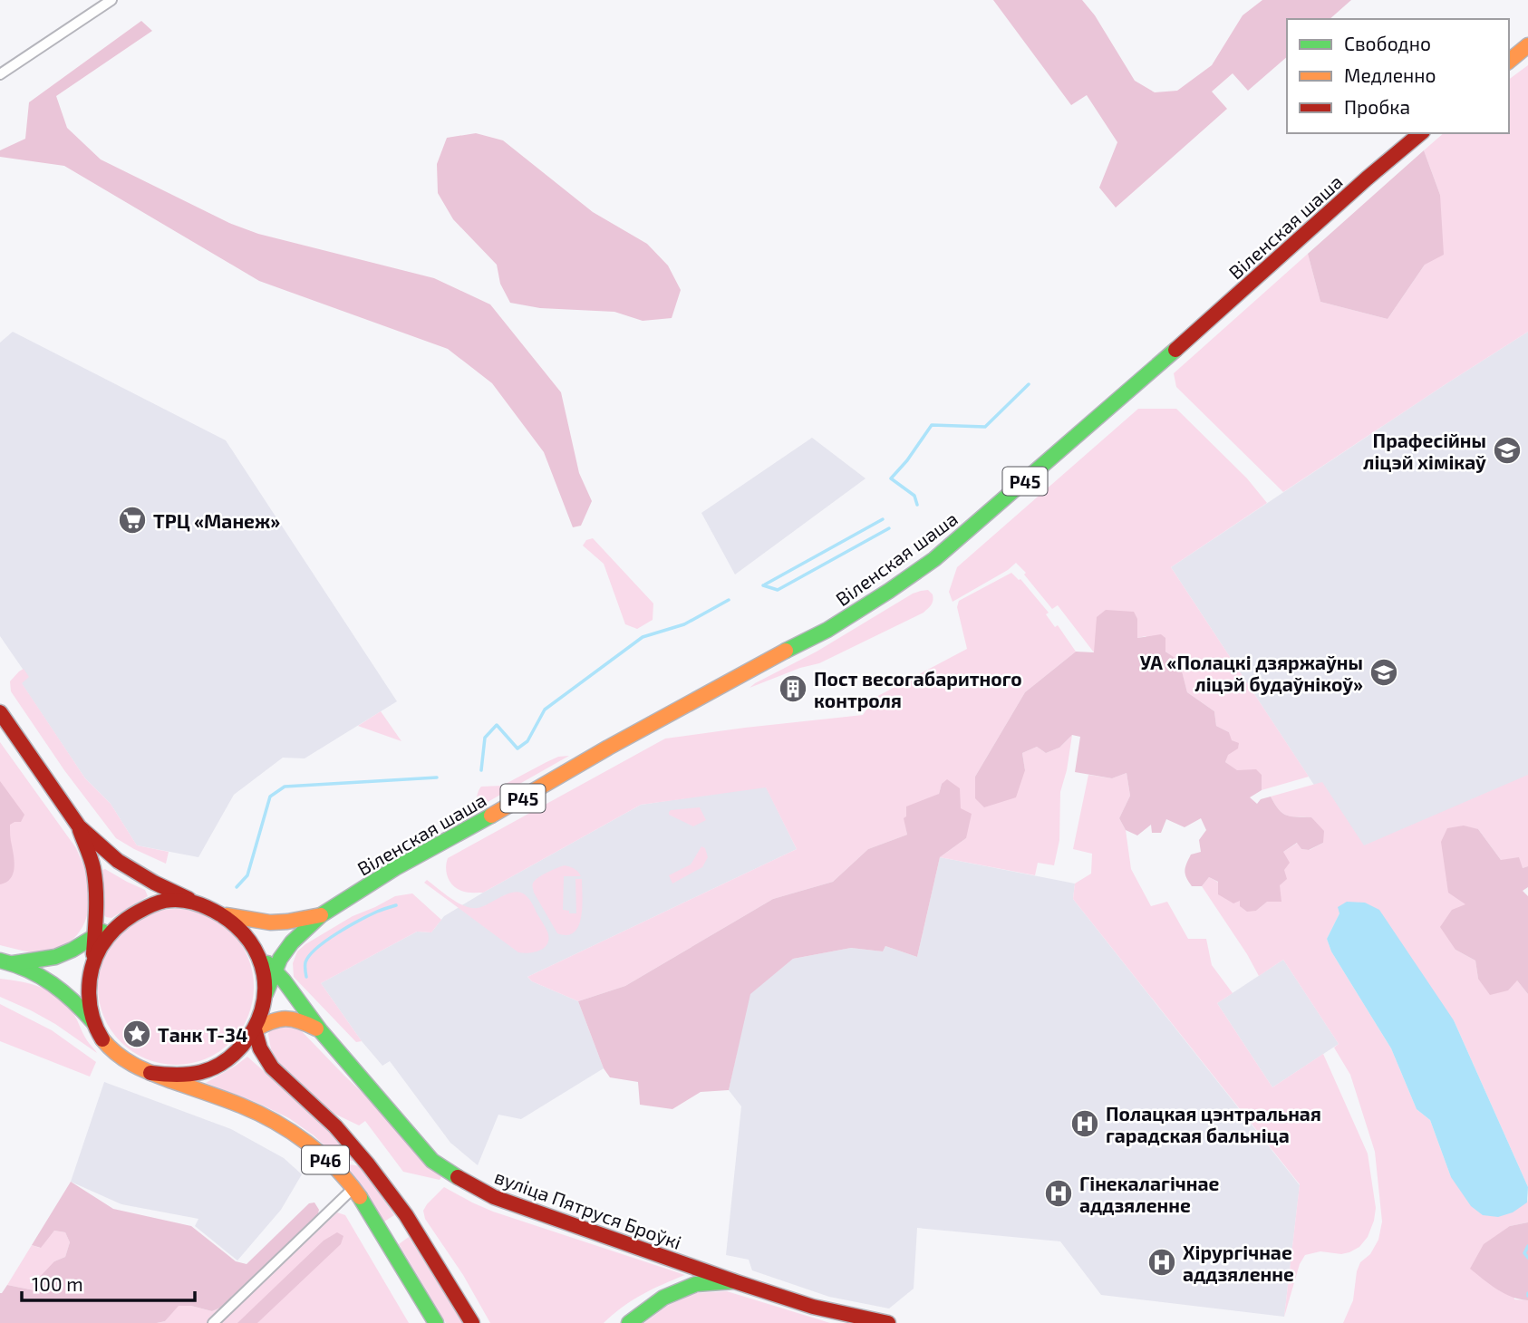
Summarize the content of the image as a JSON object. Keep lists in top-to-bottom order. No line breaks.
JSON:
{"streets":{"main road":["Віленская шаша","Р45","Р46","вуліца Пятруся Броўкі"]},"crossings":[["Віленская шаша","Р45"],["Р45","Р46"],["Р45","вуліца Пятруся Броўкі"],["Р46","вуліца Пятруся Броўкі"]],"places":{"school or university":["Прафесійны ліцэй хімікаў","УА «Полацкі дзяржаўны ліцэй будаўнікоў»"],"supermarket":["ТРЦ «Манеж»"],"building":["Пост весогабаритного контроля"],"place":["Танк Т-34"],"hospital":["Полацкая цэнтральная гарадская бальніца","Гінекалагічнае аддзяленне","Хірургічнае аддзяленне"]},"legend":["Свободно","Медленно","Пробка"],"scale_bar":"100 m"}
